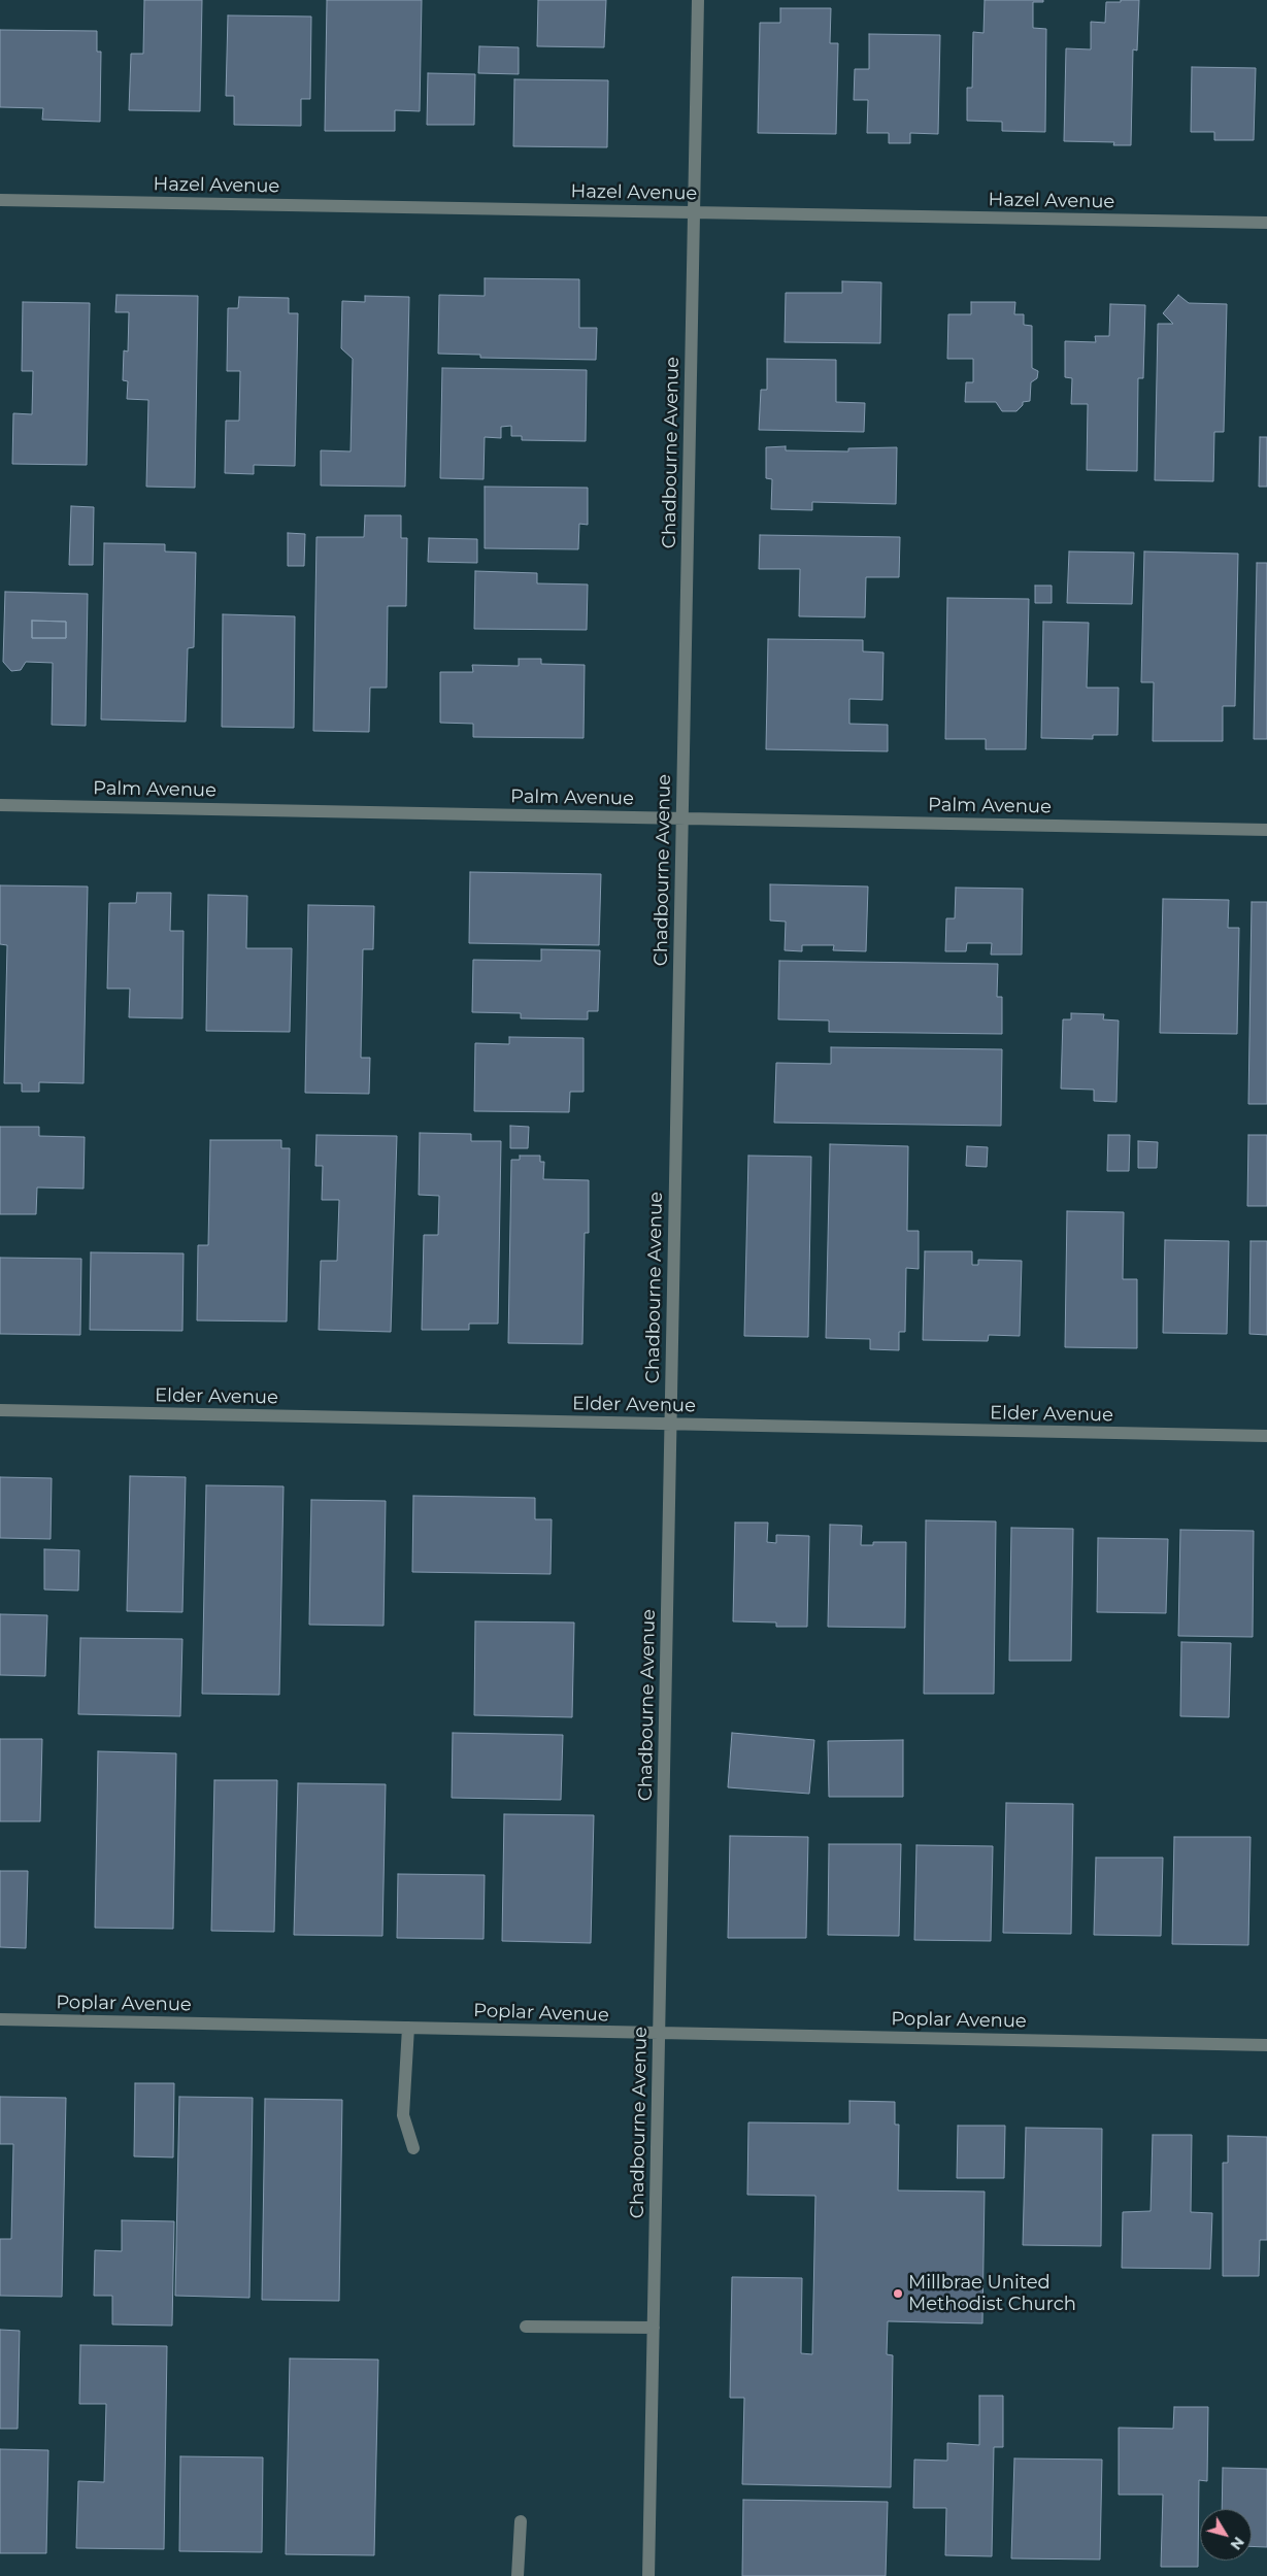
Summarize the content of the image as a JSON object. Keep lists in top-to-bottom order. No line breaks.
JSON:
{"streets":{"street":["Hazel Avenue","Chadbourne Avenue","Palm Avenue","Elder Avenue","Poplar Avenue"]},"crossings":[["Hazel Avenue","Chadbourne Avenue"],["Chadbourne Avenue","Palm Avenue"],["Chadbourne Avenue","Elder Avenue"],["Chadbourne Avenue","Poplar Avenue"]],"places":["Millbrae United Methodist Church"],"north":"bottom right"}
